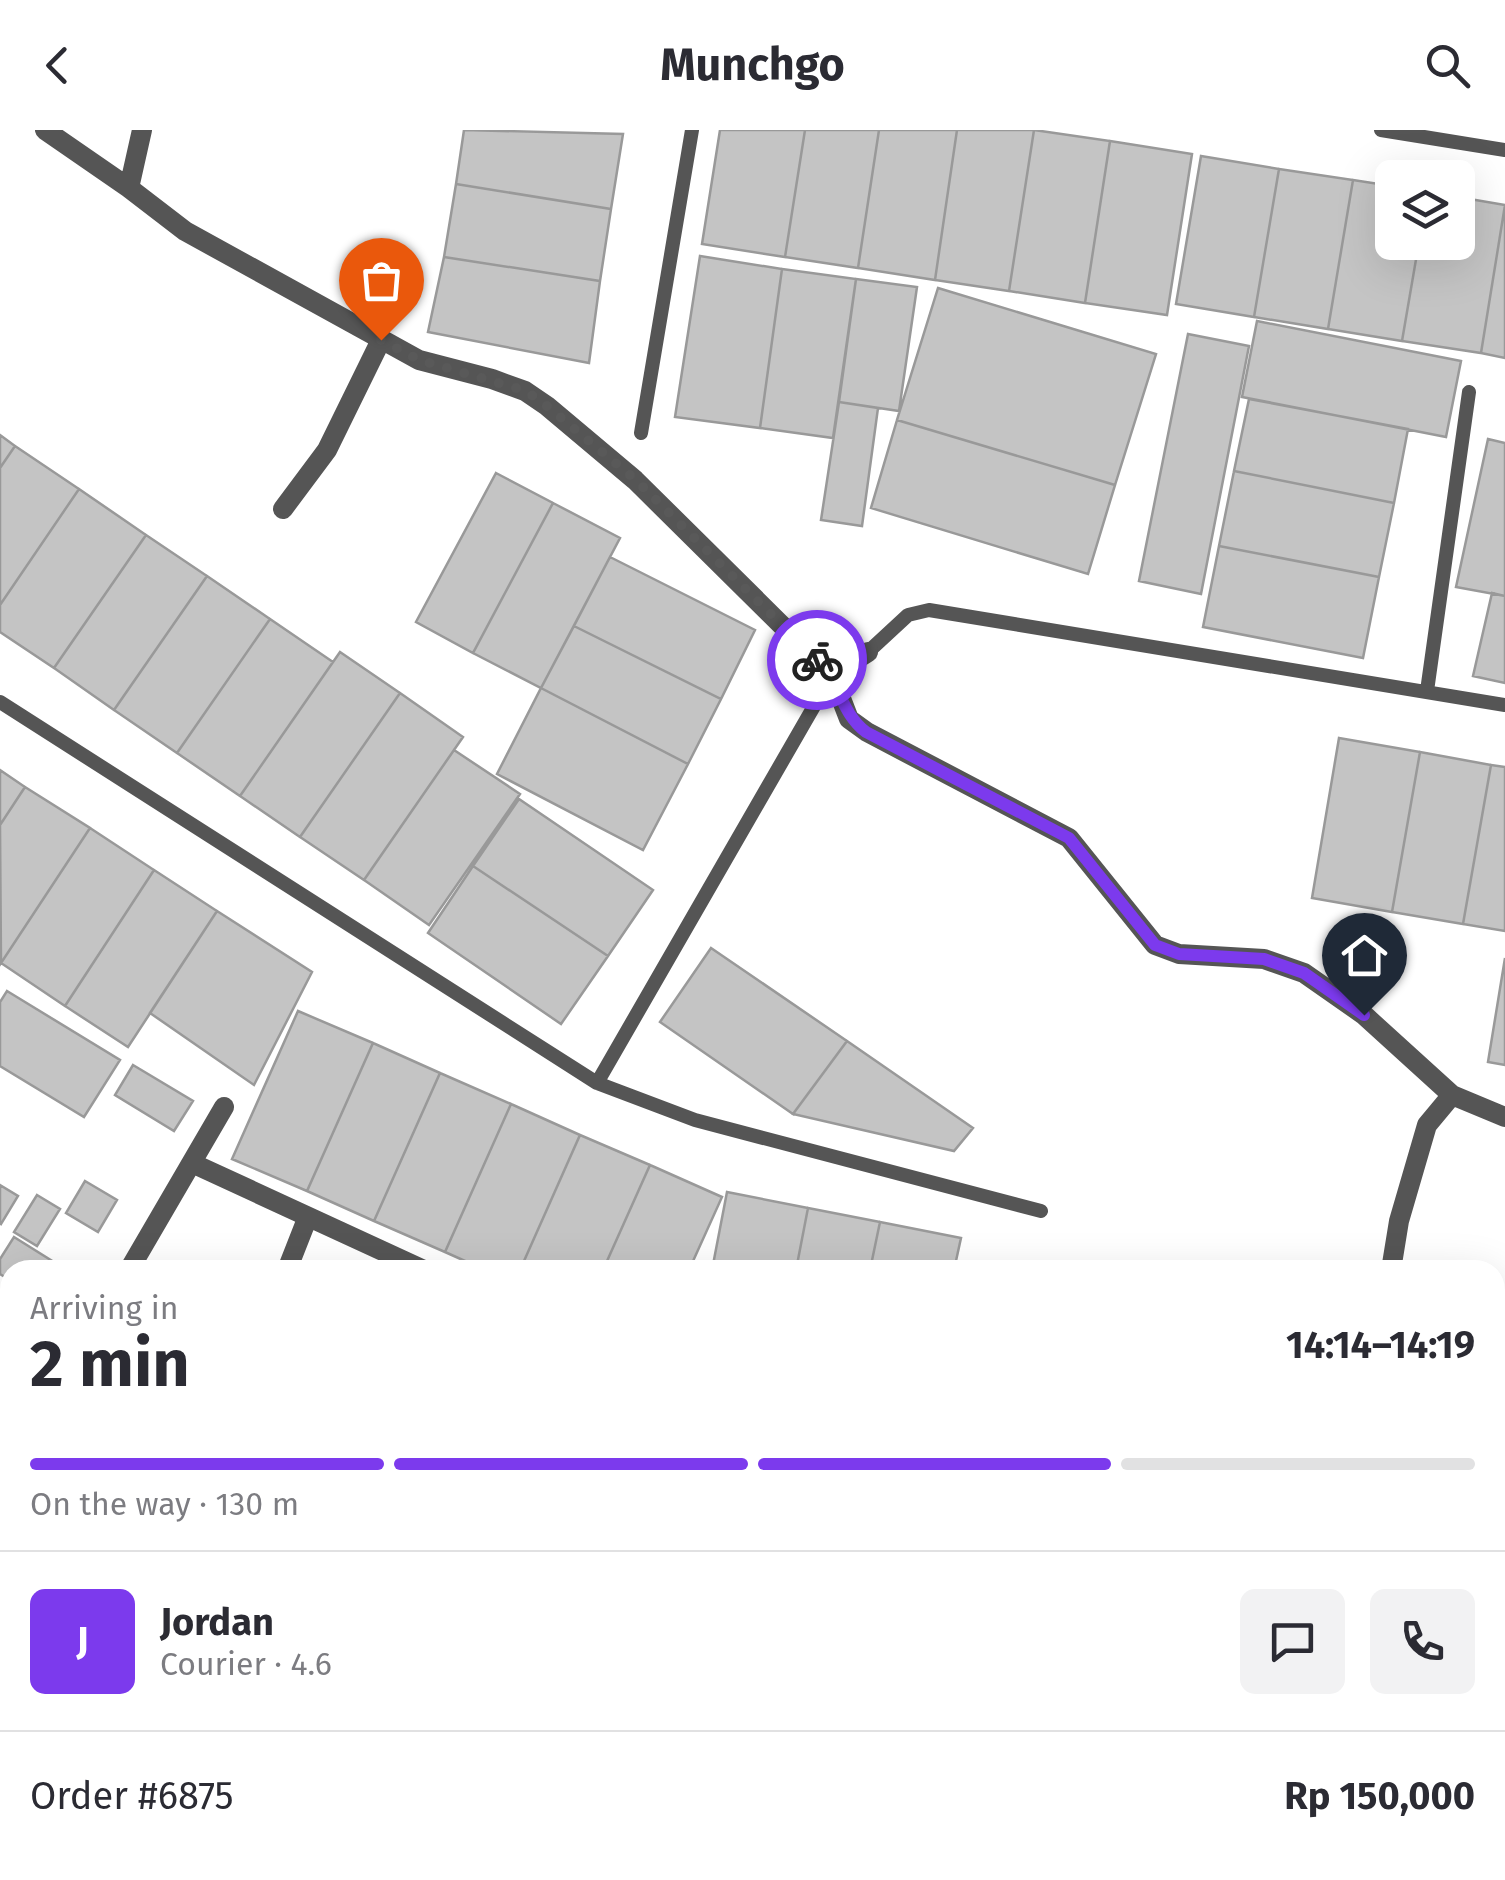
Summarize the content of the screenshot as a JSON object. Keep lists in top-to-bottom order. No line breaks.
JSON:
{"page":{"header":"Munchgo","heading":["2 min","Arriving in","14:14–14:19"],"panel":["Jordan","Courier · 4.6","Order #6875","Rp 150,000"],"bar":"On the way · 130 m","round":"J"}}
